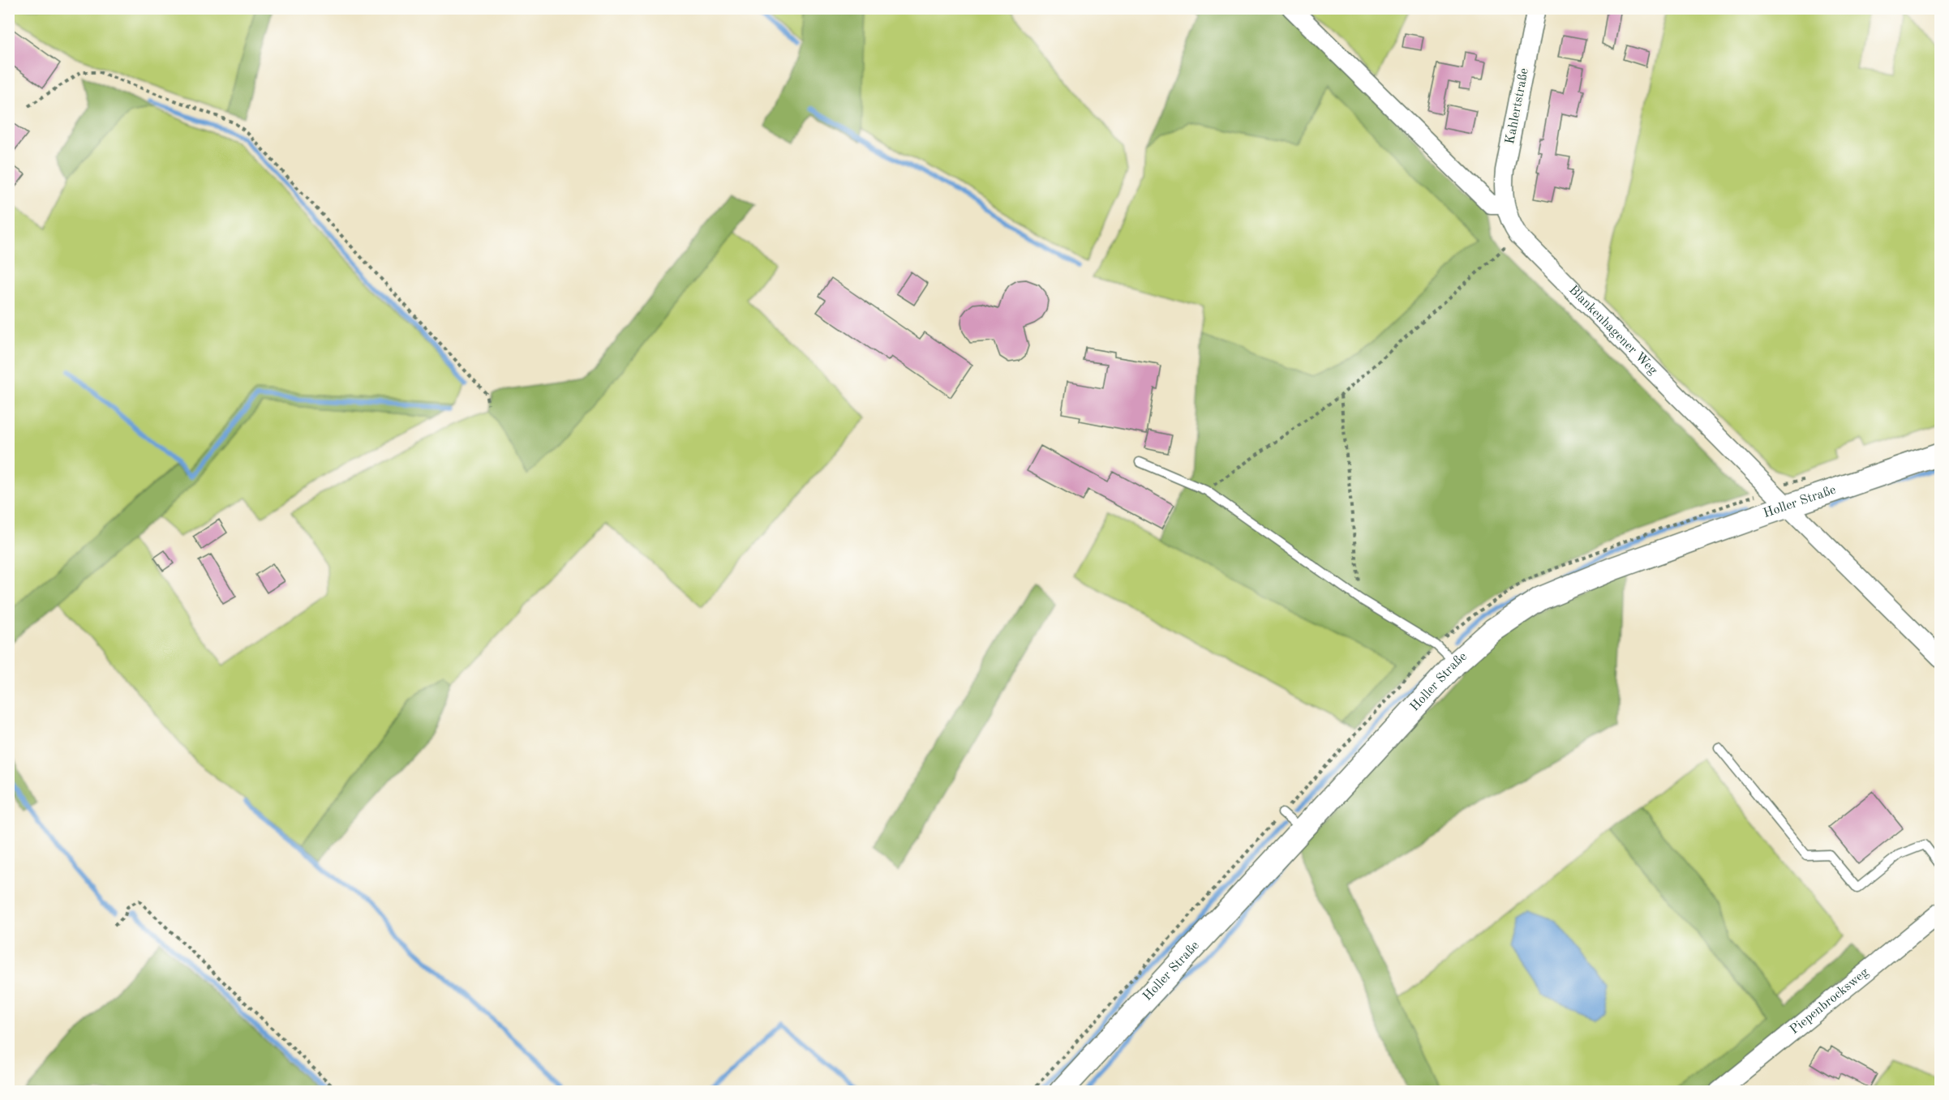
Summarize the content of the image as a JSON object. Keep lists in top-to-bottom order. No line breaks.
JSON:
{"streets":{"street":["Kahlertstraße","Blankenhagener Weg","Holler Straße","Piepenbrocksweg"]},"crossings":[["Kahlertstraße","Blankenhagener Weg"],["Blankenhagener Weg","Holler Straße"]]}
